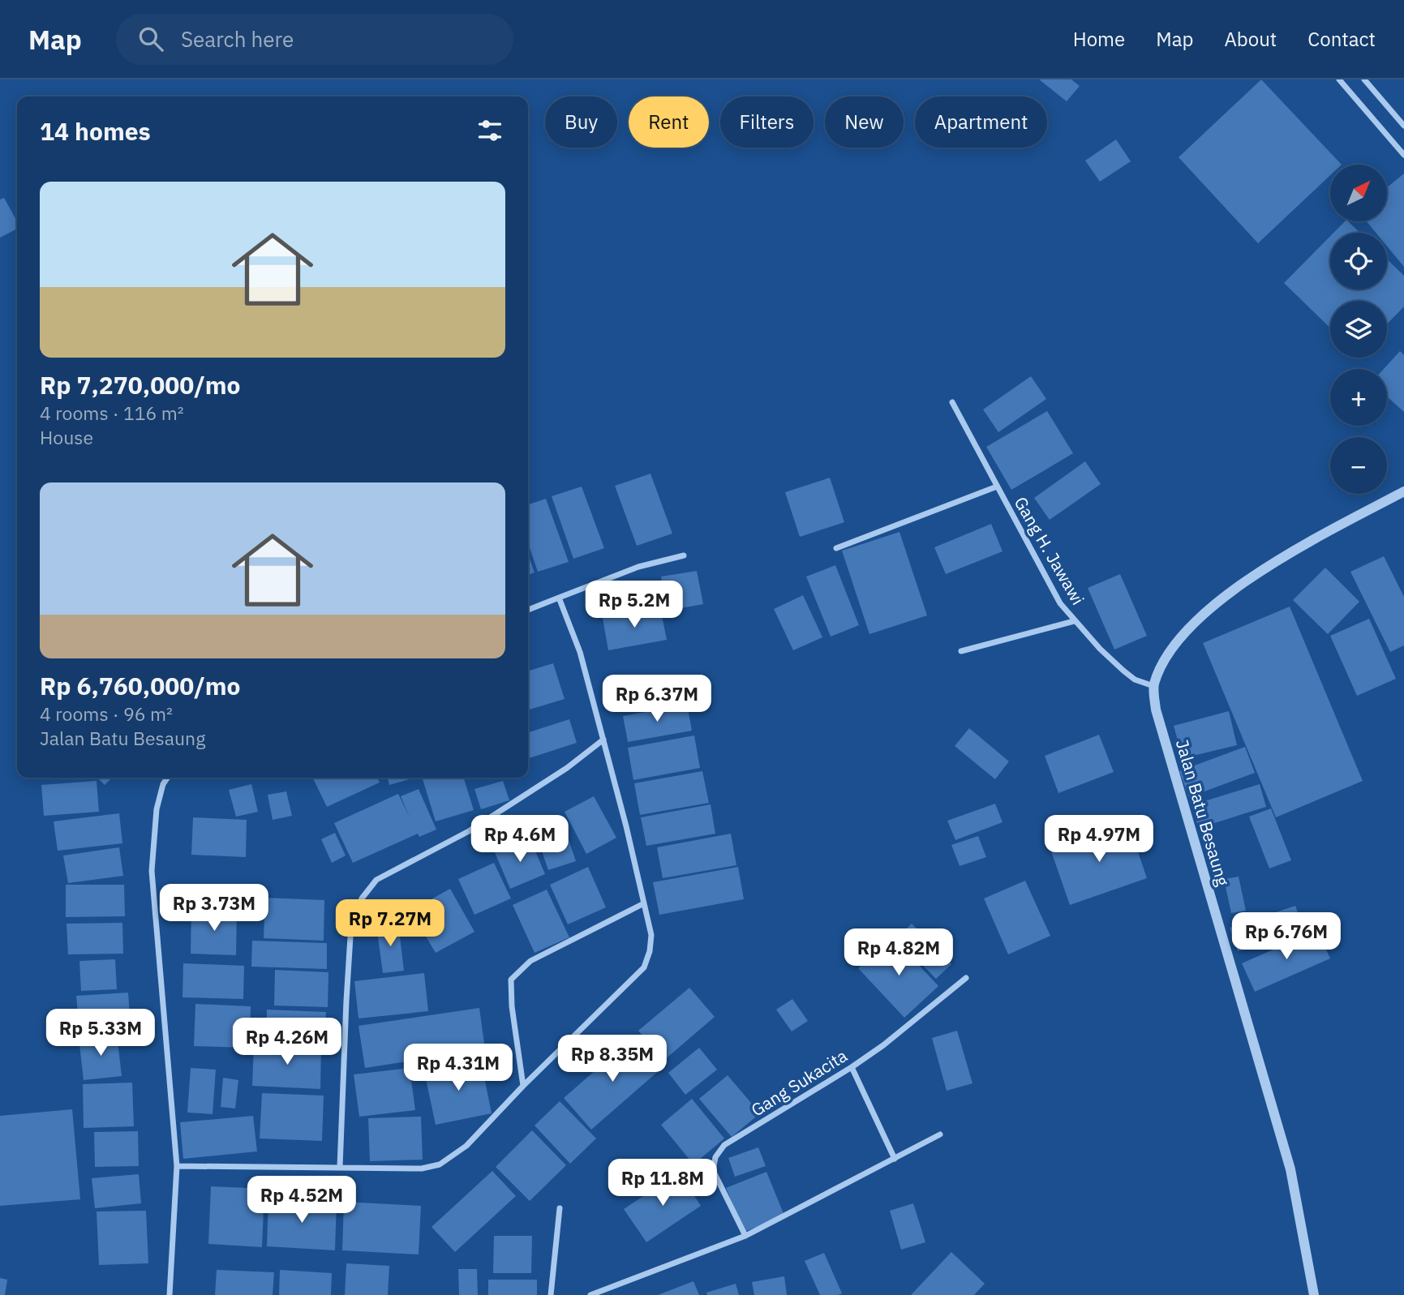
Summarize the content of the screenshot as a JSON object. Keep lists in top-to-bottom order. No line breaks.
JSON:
{"streets":{"street":["Gang H. Jawawi","Jalan Batu Besaung","Gang Sukacita"]},"crossings":[["Gang H. Jawawi","Jalan Batu Besaung"]],"north":"top right","page":{"header":"Map","search":"Search here","nav":["Home","Map","About","Contact"],"chip":["Buy","Rent","Filters","New","Apartment"],"heading":"14 homes","map_buttons":["+","−"],"list":[{"name":"Rp 7,270,000/mo","note":"4 rooms · 116 m² · House"},{"name":"Rp 6,760,000/mo","note":"4 rooms · 96 m² · Jalan Batu Besaung"}],"price":["Rp 5.2M","Rp 6.37M","Rp 4.6M","Rp 4.97M","Rp 3.73M","Rp 7.27M","Rp 6.76M","Rp 4.82M","Rp 5.33M","Rp 4.26M","Rp 8.35M","Rp 4.31M","Rp 11.8M","Rp 4.52M"]}}
